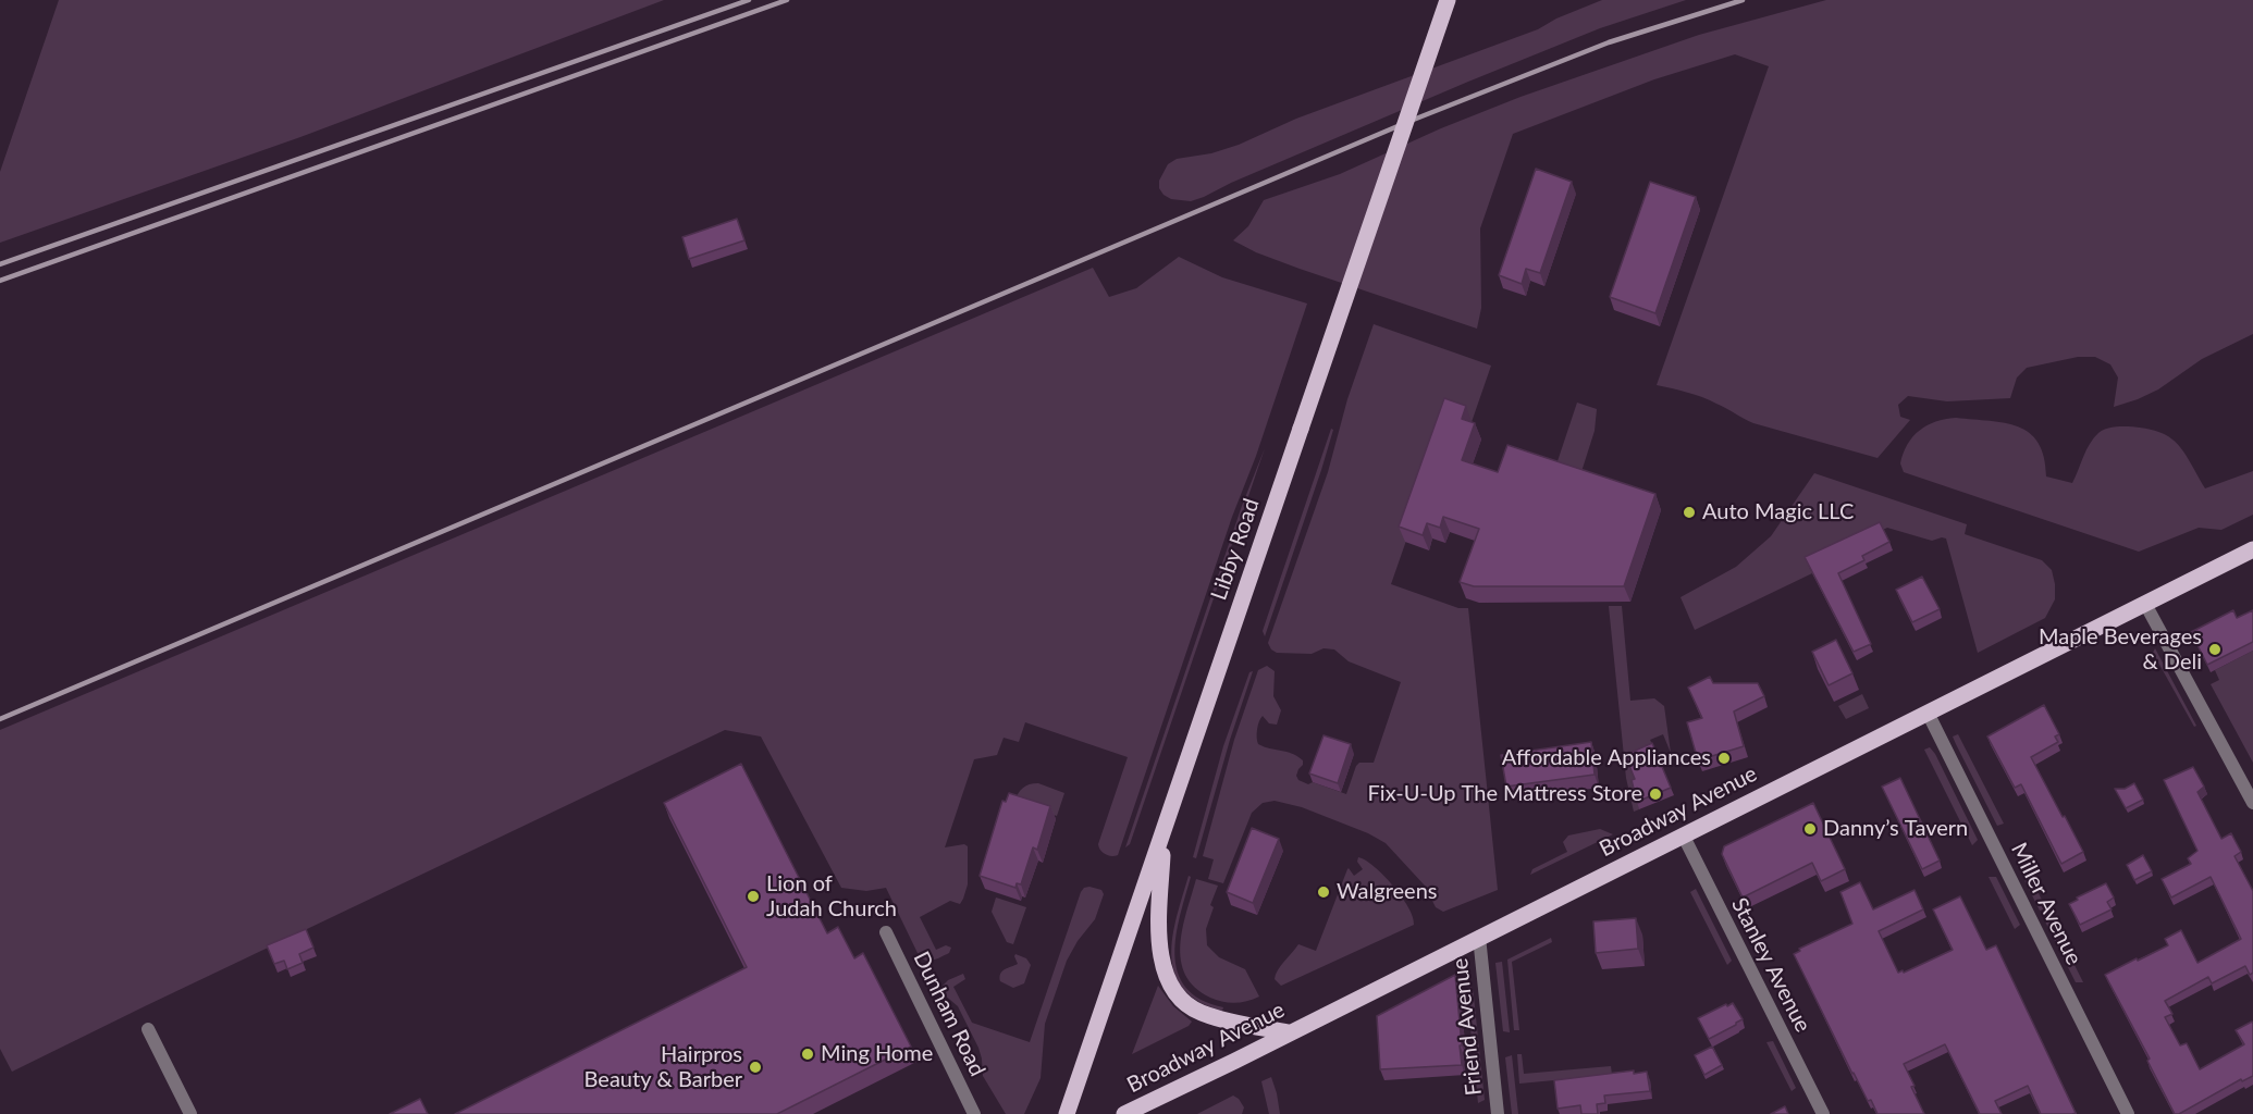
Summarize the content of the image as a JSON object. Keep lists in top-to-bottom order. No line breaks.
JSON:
{"streets":{"main road":["Libby Road","Broadway Avenue"],"street":["Miller Avenue","Stanley Avenue","Dunham Road","Friend Avenue"]},"crossings":[["Broadway Avenue","Miller Avenue"],["Broadway Avenue","Stanley Avenue"],["Broadway Avenue","Friend Avenue"]],"places":["Auto Magic LLC","Maple Beverages & Deli","Affordable Appliances","Fix-U-Up The Mattress Store","Danny’s Tavern","Walgreens","Lion of Judah Church","Ming Home","Hairpros Beauty & Barber"]}
